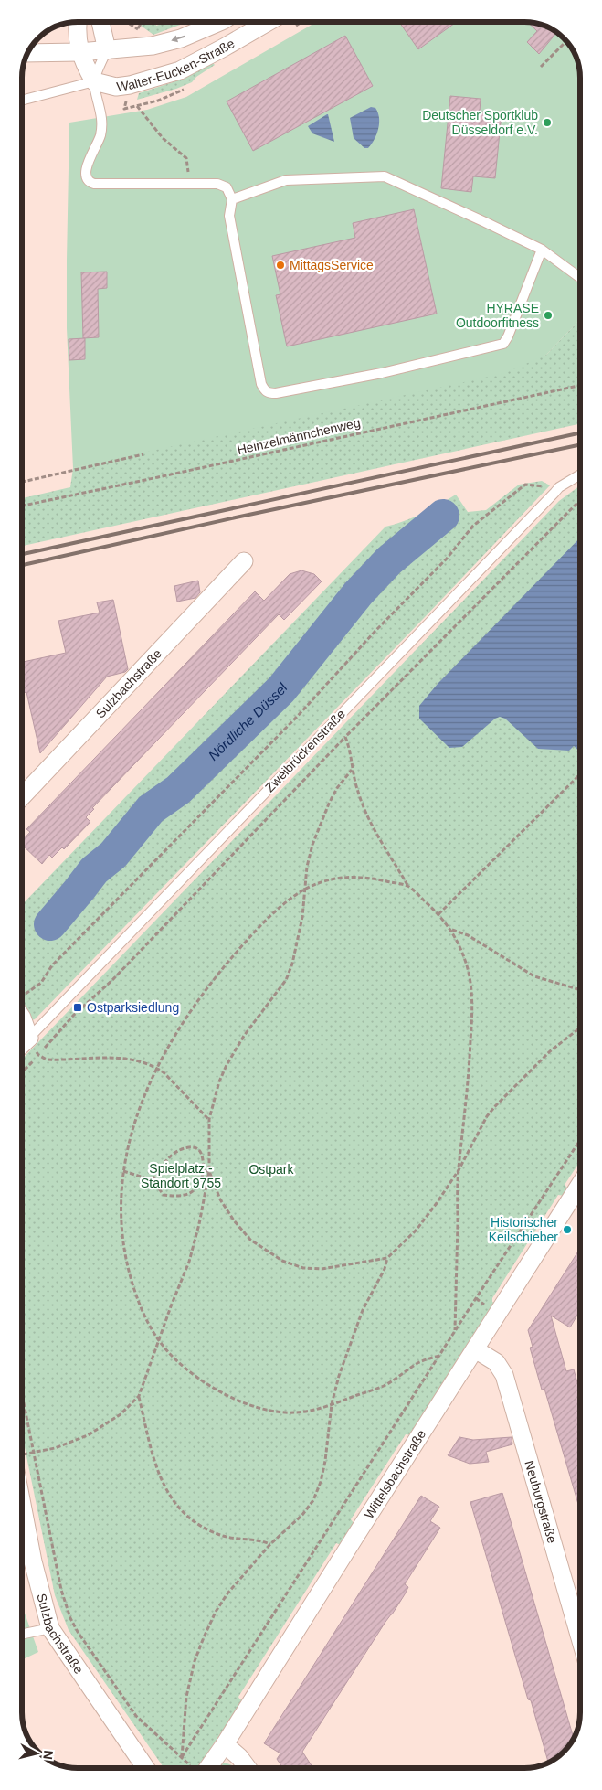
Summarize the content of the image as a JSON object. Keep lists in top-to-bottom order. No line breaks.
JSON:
{"streets":{"street":["Walter-Eucken-Straße","Sulzbachstraße","Wittelsbachstraße","Neuburgstraße"],"lane":["Zweibrückenstraße"],"path":["Heinzelmännchenweg"]},"crossings":[["Wittelsbachstraße","Neuburgstraße"]],"water":["Nördliche Düssel"],"parks":["Spielplatz - Standort 9755","Ostpark"],"places":{"other":["Deutscher Sportklub Düsseldorf e.V.","MittagsService","HYRASE Outdoorfitness","Historischer Keilschieber"],"transit":["Ostparksiedlung"]},"north":"right"}
